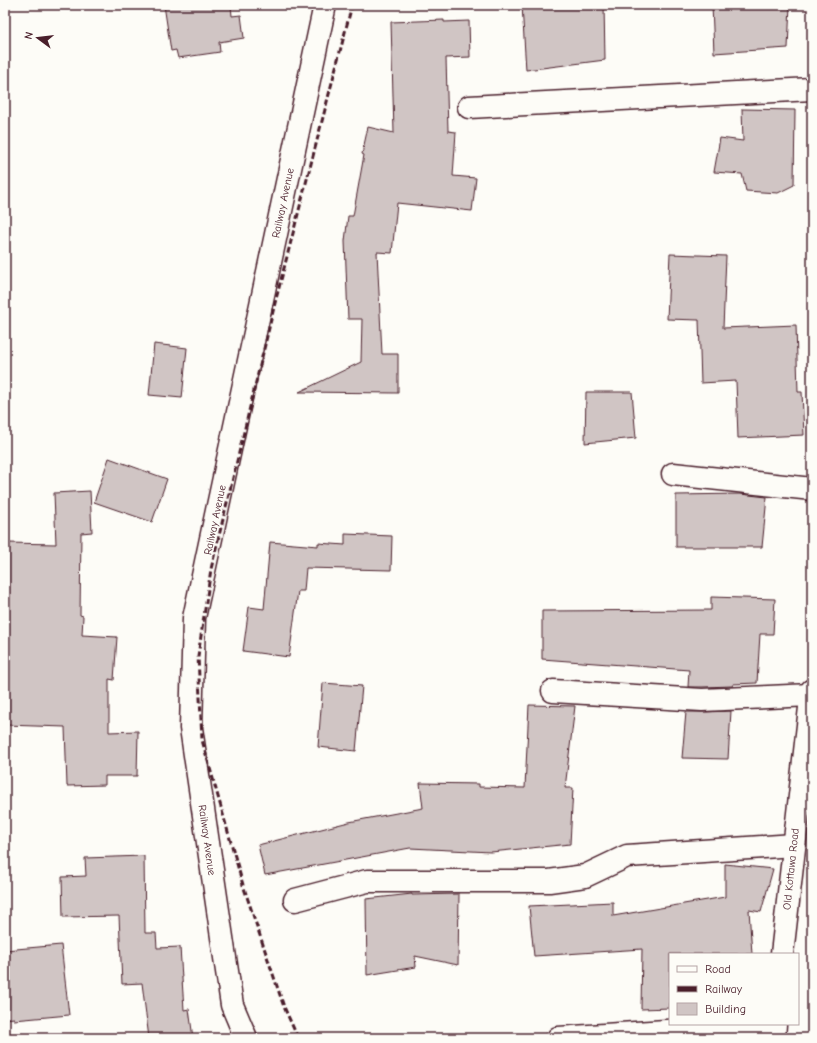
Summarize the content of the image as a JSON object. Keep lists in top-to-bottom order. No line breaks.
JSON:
{"streets":{"street":["Railway Avenue","Old Kottawa Road"]},"legend":["Road","Railway","Building"],"north":"left"}
